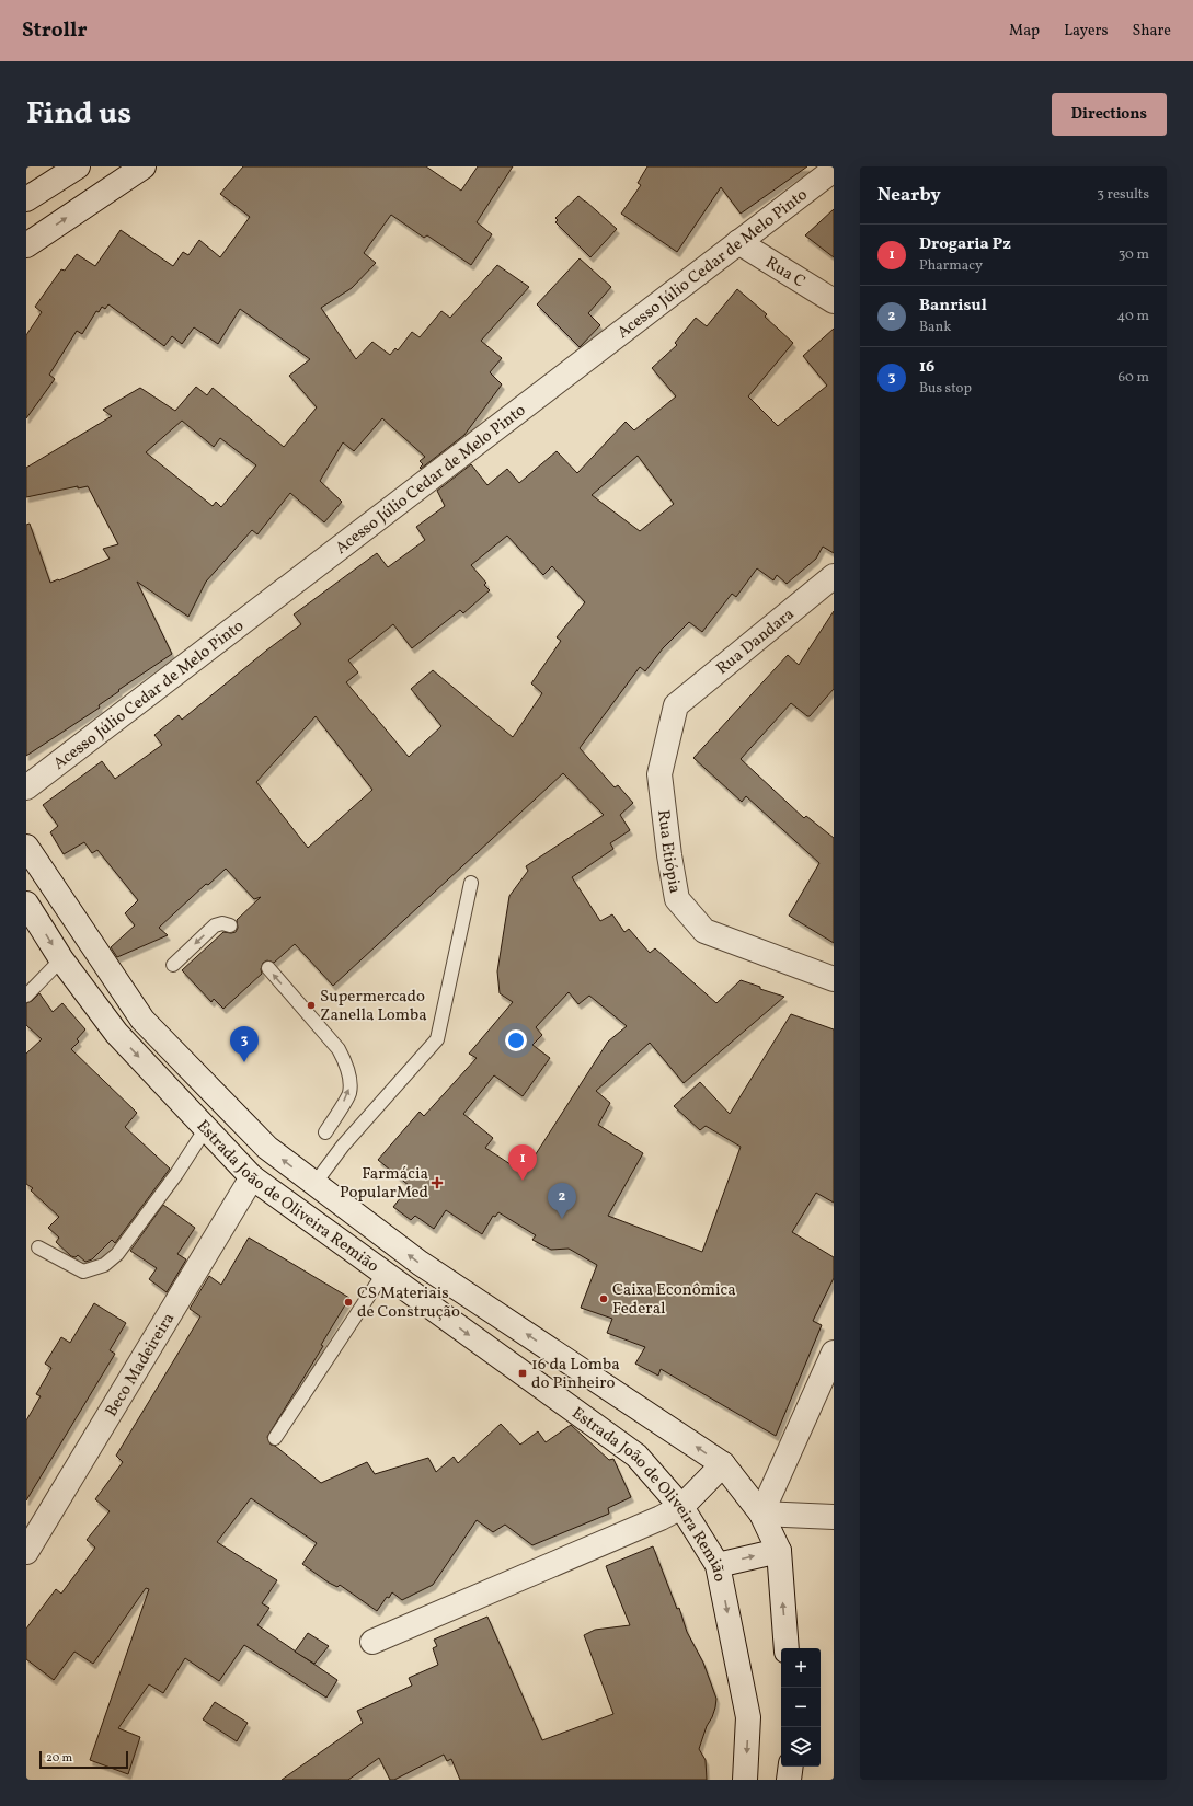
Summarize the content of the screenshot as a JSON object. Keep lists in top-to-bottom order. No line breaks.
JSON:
{"streets":{"street":["Acesso Júlio Cedar de Melo Pinto","Rua C","Rua Dandara","Rua Etiópia","Estrada João de Oliveira Remião","Beco Madeireira"]},"crossings":[["Acesso Júlio Cedar de Melo Pinto","Rua C"],["Rua Dandara","Rua Etiópia"],["Estrada João de Oliveira Remião","Beco Madeireira"]],"places":{"other":["Supermercado Zanella Lomba","Caixa Econômica Federal","CS Materiais de Construção"],"health":["Farmácia PopularMed"],"transit":["16 da Lomba do Pinheiro"]},"scale_bar":"20 m","page":{"header":"Strollr","nav":["Map","Layers","Share"],"title":"Find us","buttons":"Directions","heading":["Nearby","3 results"],"list":[{"mark":"1","name":"Drogaria Pz","note":"Pharmacy","value":"30 m"},{"mark":"2","name":"Banrisul","note":"Bank","value":"40 m"},{"mark":"3","name":"16","note":"Bus stop","value":"60 m"}],"pins":["3","1","2"],"map_buttons":["+","−"],"scale":"20 m"}}
